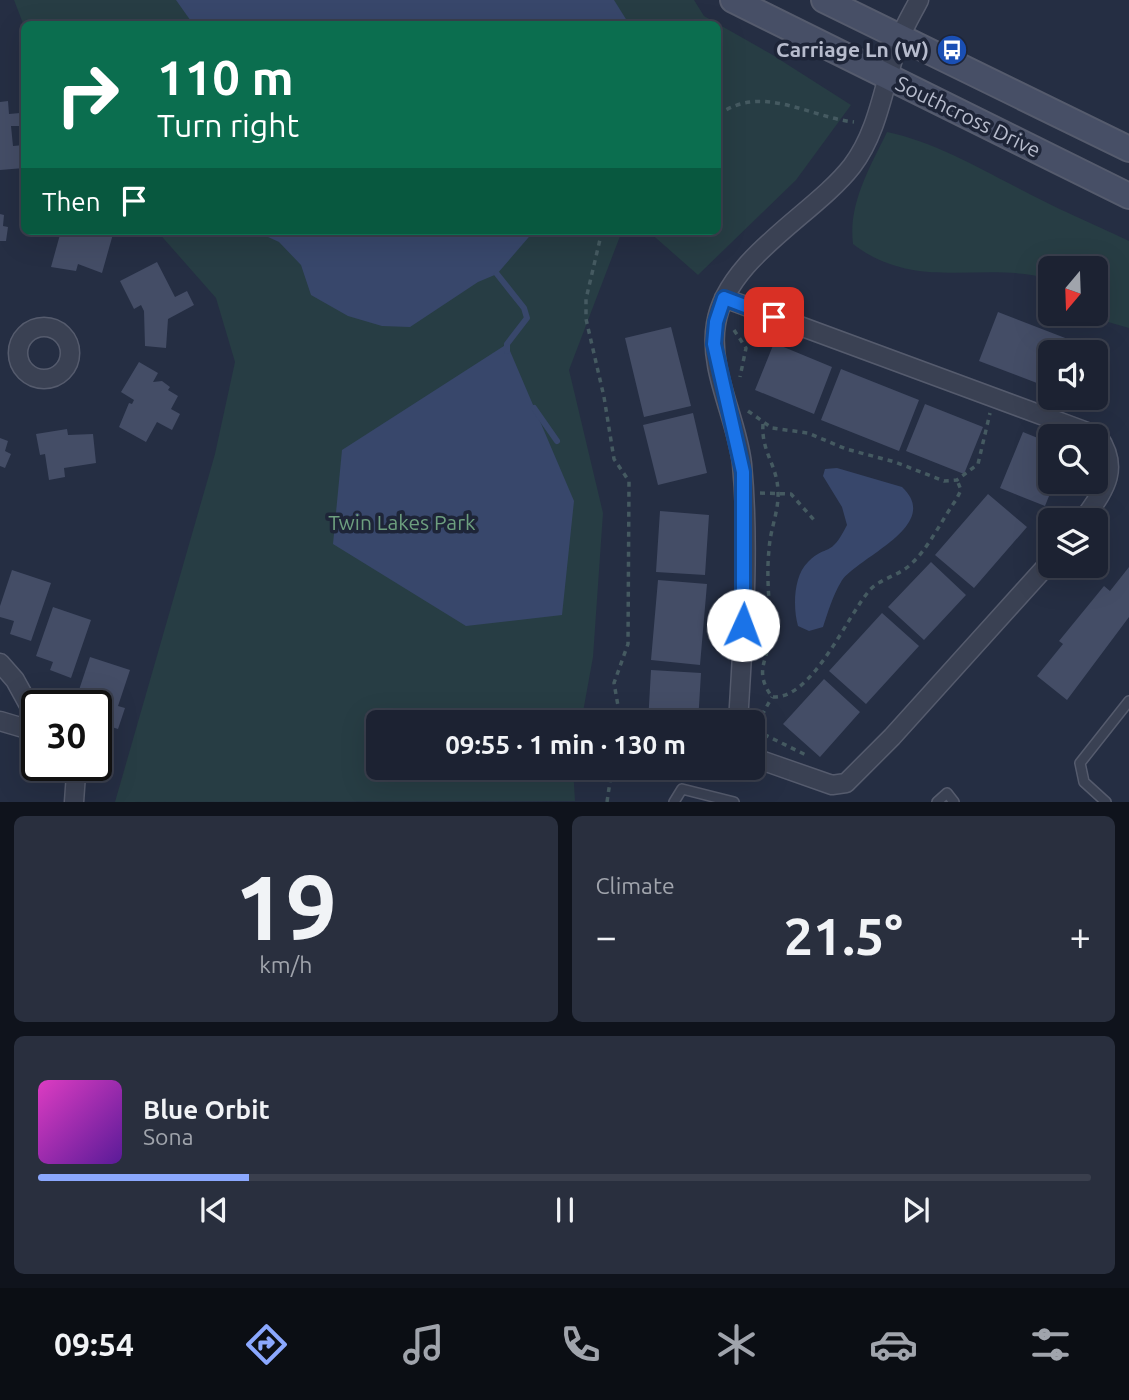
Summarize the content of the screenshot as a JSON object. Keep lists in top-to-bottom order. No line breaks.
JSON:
{"streets":{"street":["Southcross Drive"]},"parks":["Twin Lakes Park"],"places":{"bus stop":["Carriage Ln (W)"]},"north":"bottom","page":{"turn":["110 m","Turn right"],"then":"Then","limit":"30","trip":"09:55 · 1 min · 130 m","tile":[["19","km/h"],"Climate"],"heat":["−","21.5°","+"],"song":["Blue Orbit","Sona"],"tabs":"09:54"}}
